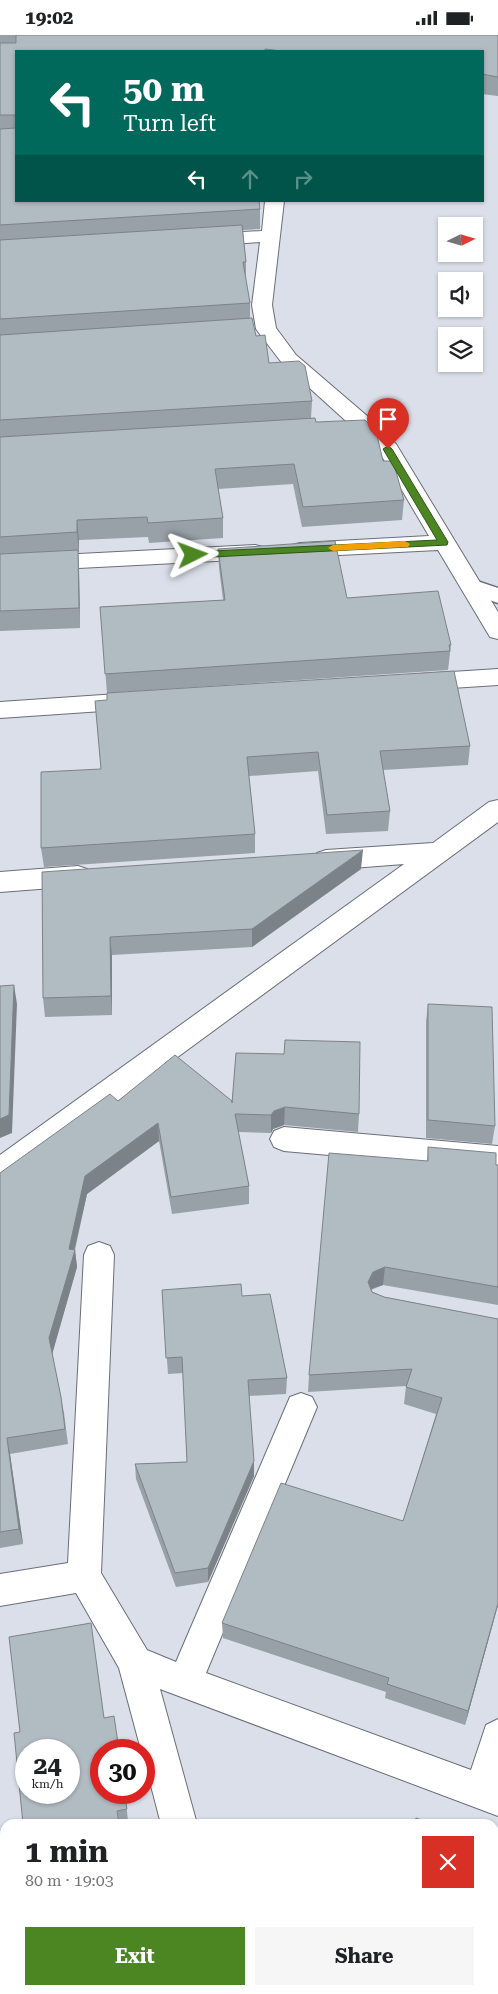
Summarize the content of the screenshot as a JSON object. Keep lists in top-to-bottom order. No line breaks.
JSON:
{"north":"right","page":{"status":"19:02","turn":["50 m","Turn left"],"speed":"24 km/h","limit":"30","heading":["1 min","80 m · 19:03"],"buttons":["Exit","Share"]}}
